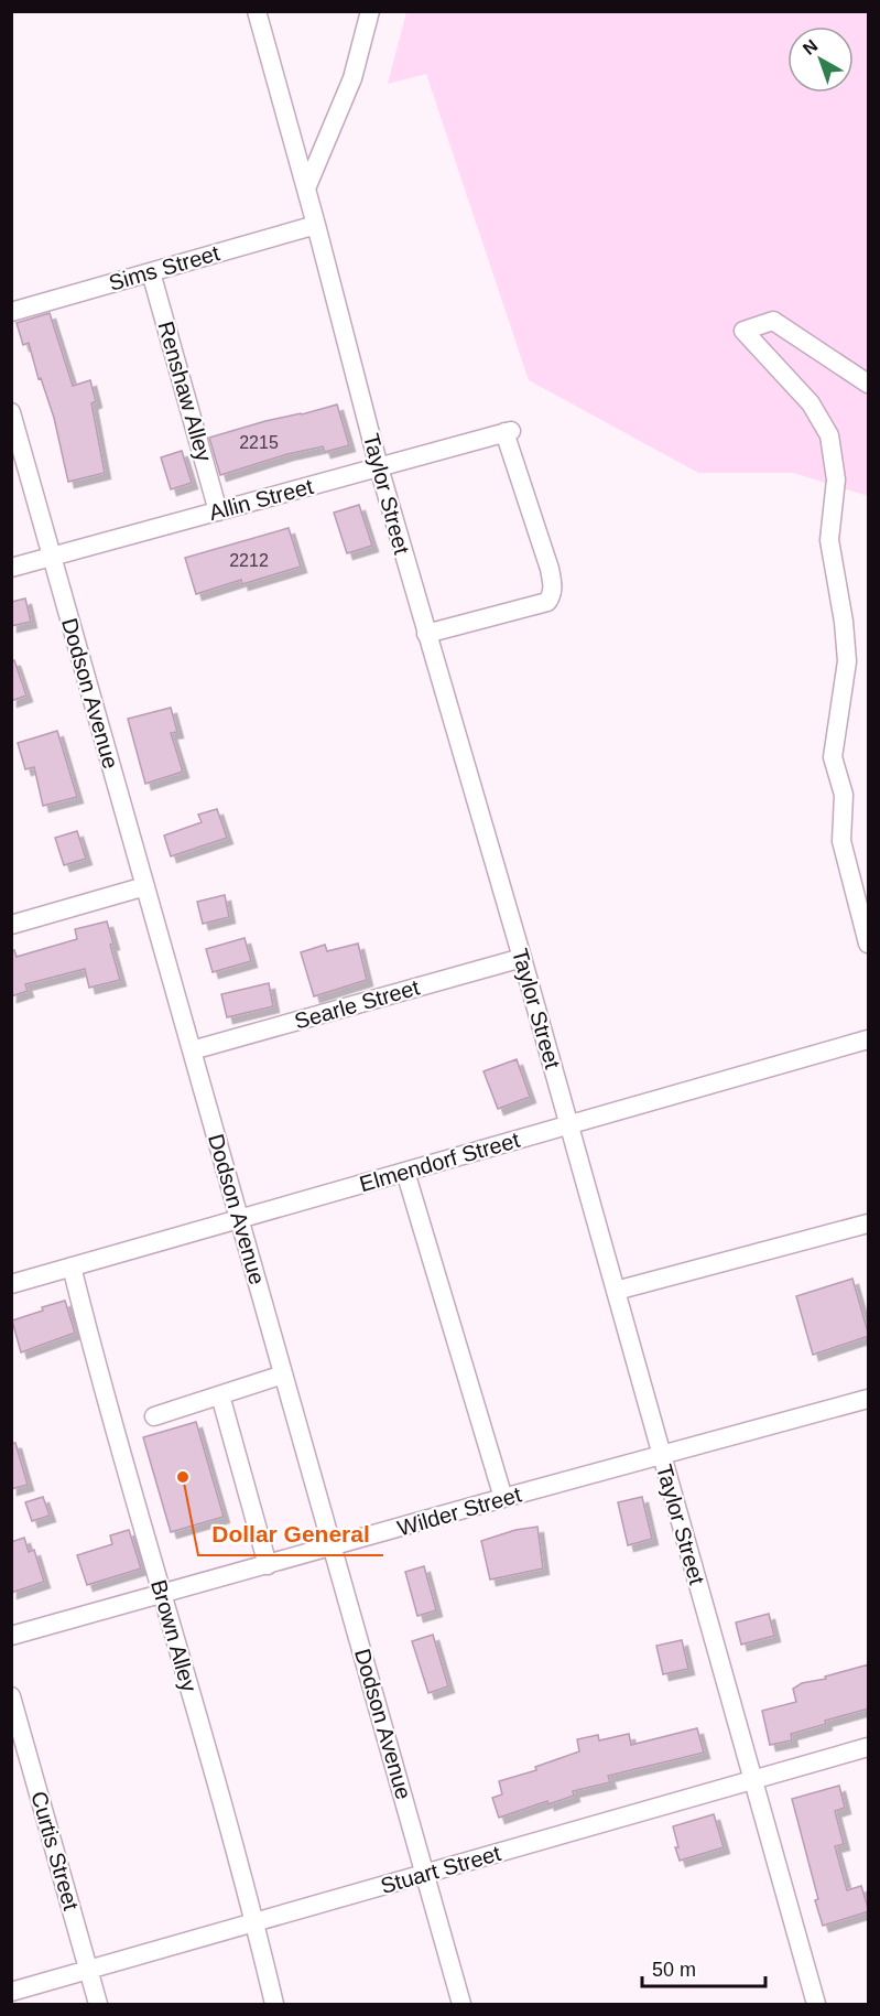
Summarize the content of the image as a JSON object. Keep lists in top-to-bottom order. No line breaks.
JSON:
{"streets":{"street":["Sims Street","Renshaw Alley","Taylor Street","Allin Street","Dodson Avenue","Searle Street","Elmendorf Street","Wilder Street","Brown Alley","Curtis Street","Stuart Street"]},"crossings":[["Sims Street","Renshaw Alley"],["Sims Street","Taylor Street"],["Renshaw Alley","Allin Street"],["Taylor Street","Allin Street"],["Taylor Street","Searle Street"],["Taylor Street","Elmendorf Street"],["Taylor Street","Wilder Street"],["Taylor Street","Stuart Street"],["Allin Street","Dodson Avenue"],["Dodson Avenue","Searle Street"],["Dodson Avenue","Elmendorf Street"],["Dodson Avenue","Wilder Street"],["Dodson Avenue","Stuart Street"],["Elmendorf Street","Brown Alley"],["Wilder Street","Brown Alley"],["Brown Alley","Stuart Street"],["Curtis Street","Stuart Street"]],"places":["Dollar General"],"house_numbers":["2215","2212"],"scale_bar":"50 m","north":"top left"}
